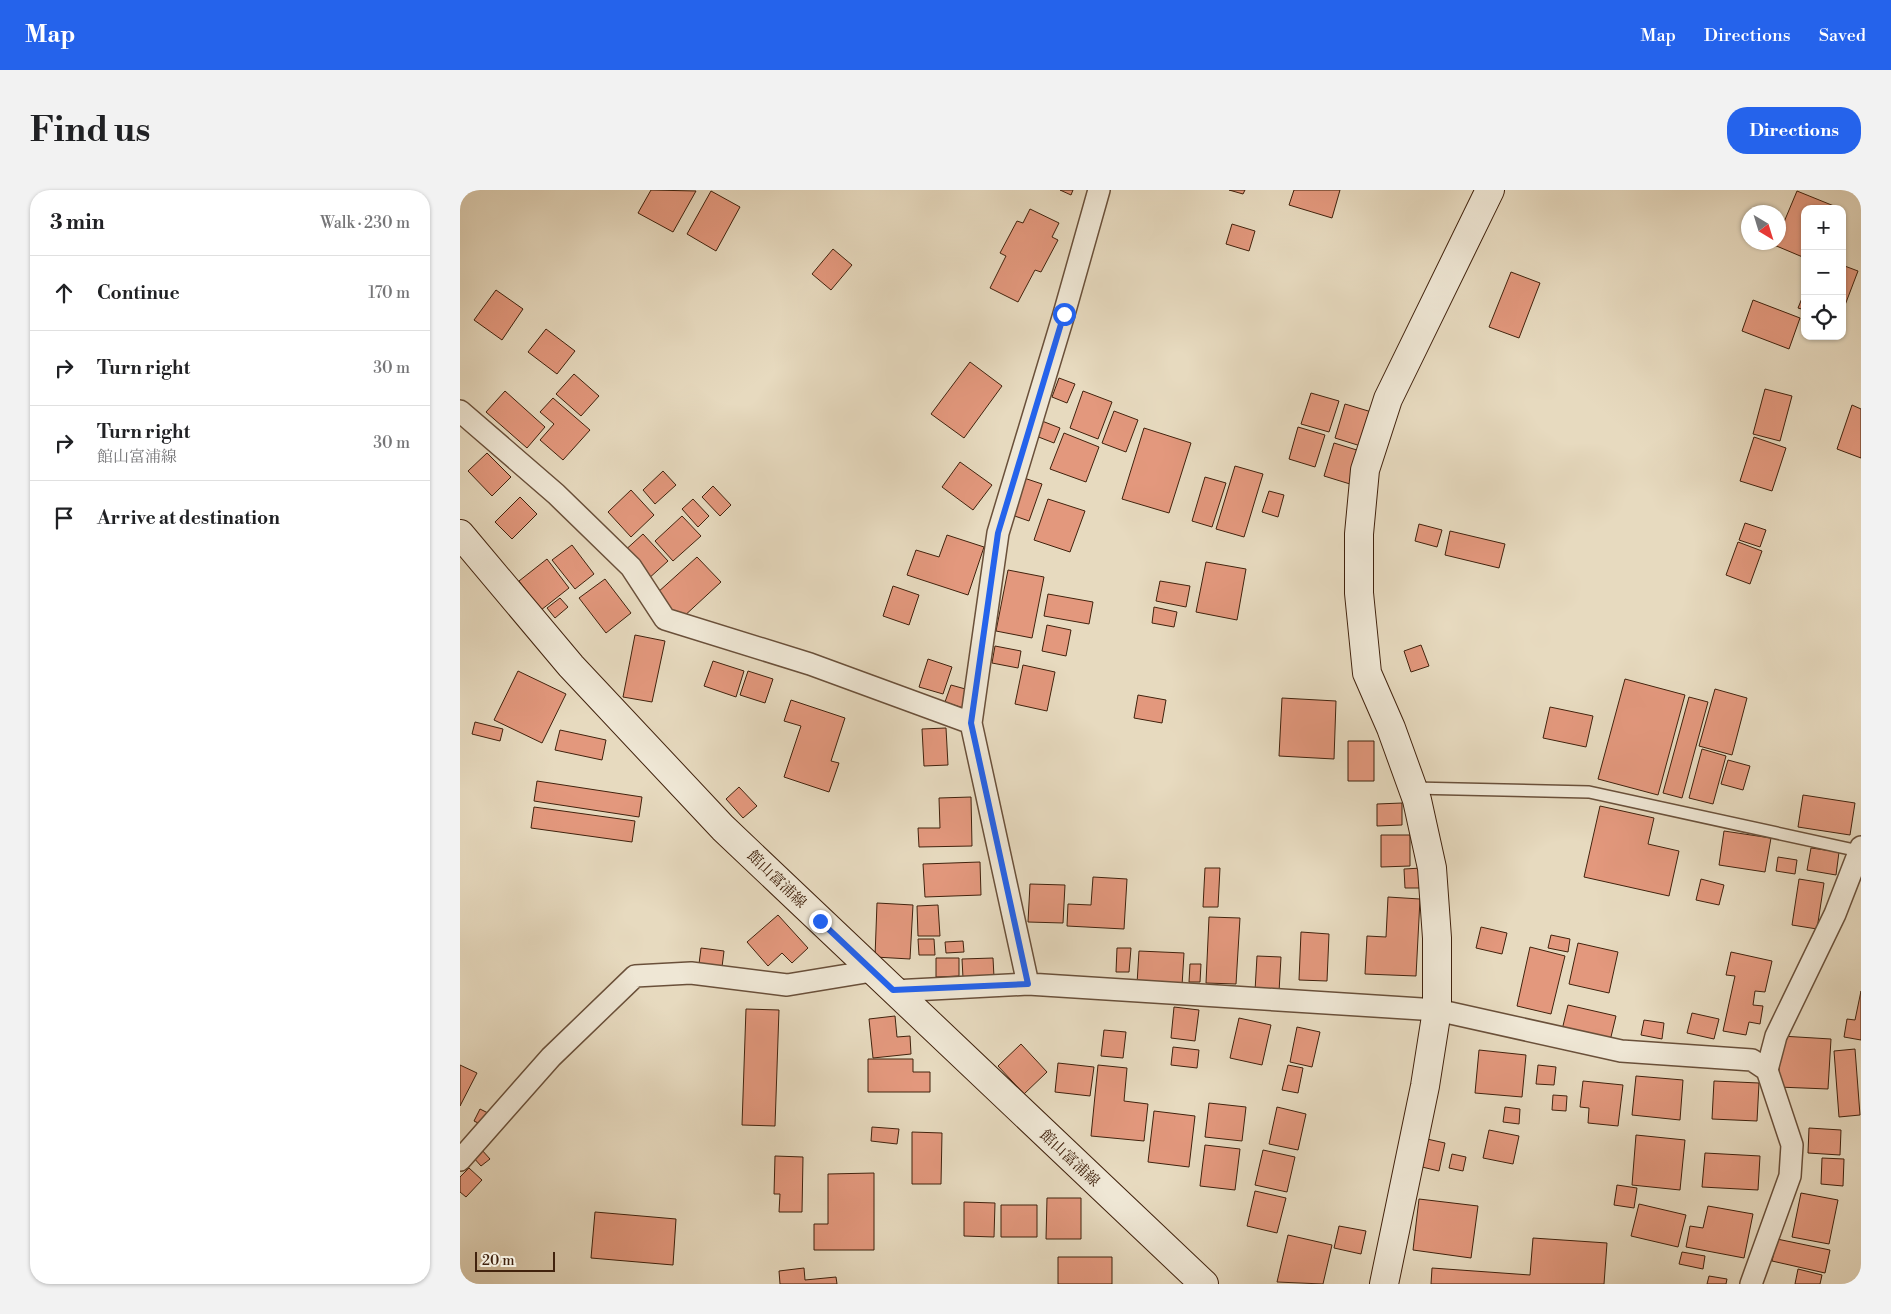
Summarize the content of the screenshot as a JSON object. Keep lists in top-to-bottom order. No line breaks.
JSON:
{"streets":{"street":["館山富浦線"]},"scale_bar":"20 m","north":"bottom right","page":{"header":"Map","nav":["Map","Directions","Saved"],"buttons":"Directions","title":"Find us","heading":["3 min","Walk · 230 m"],"map_buttons":["+","−"],"list":[["Continue","170 m"],["Turn right","30 m"],["Turn right","館山富浦線","30 m"],"Arrive at destination"],"scale":"20 m"}}
